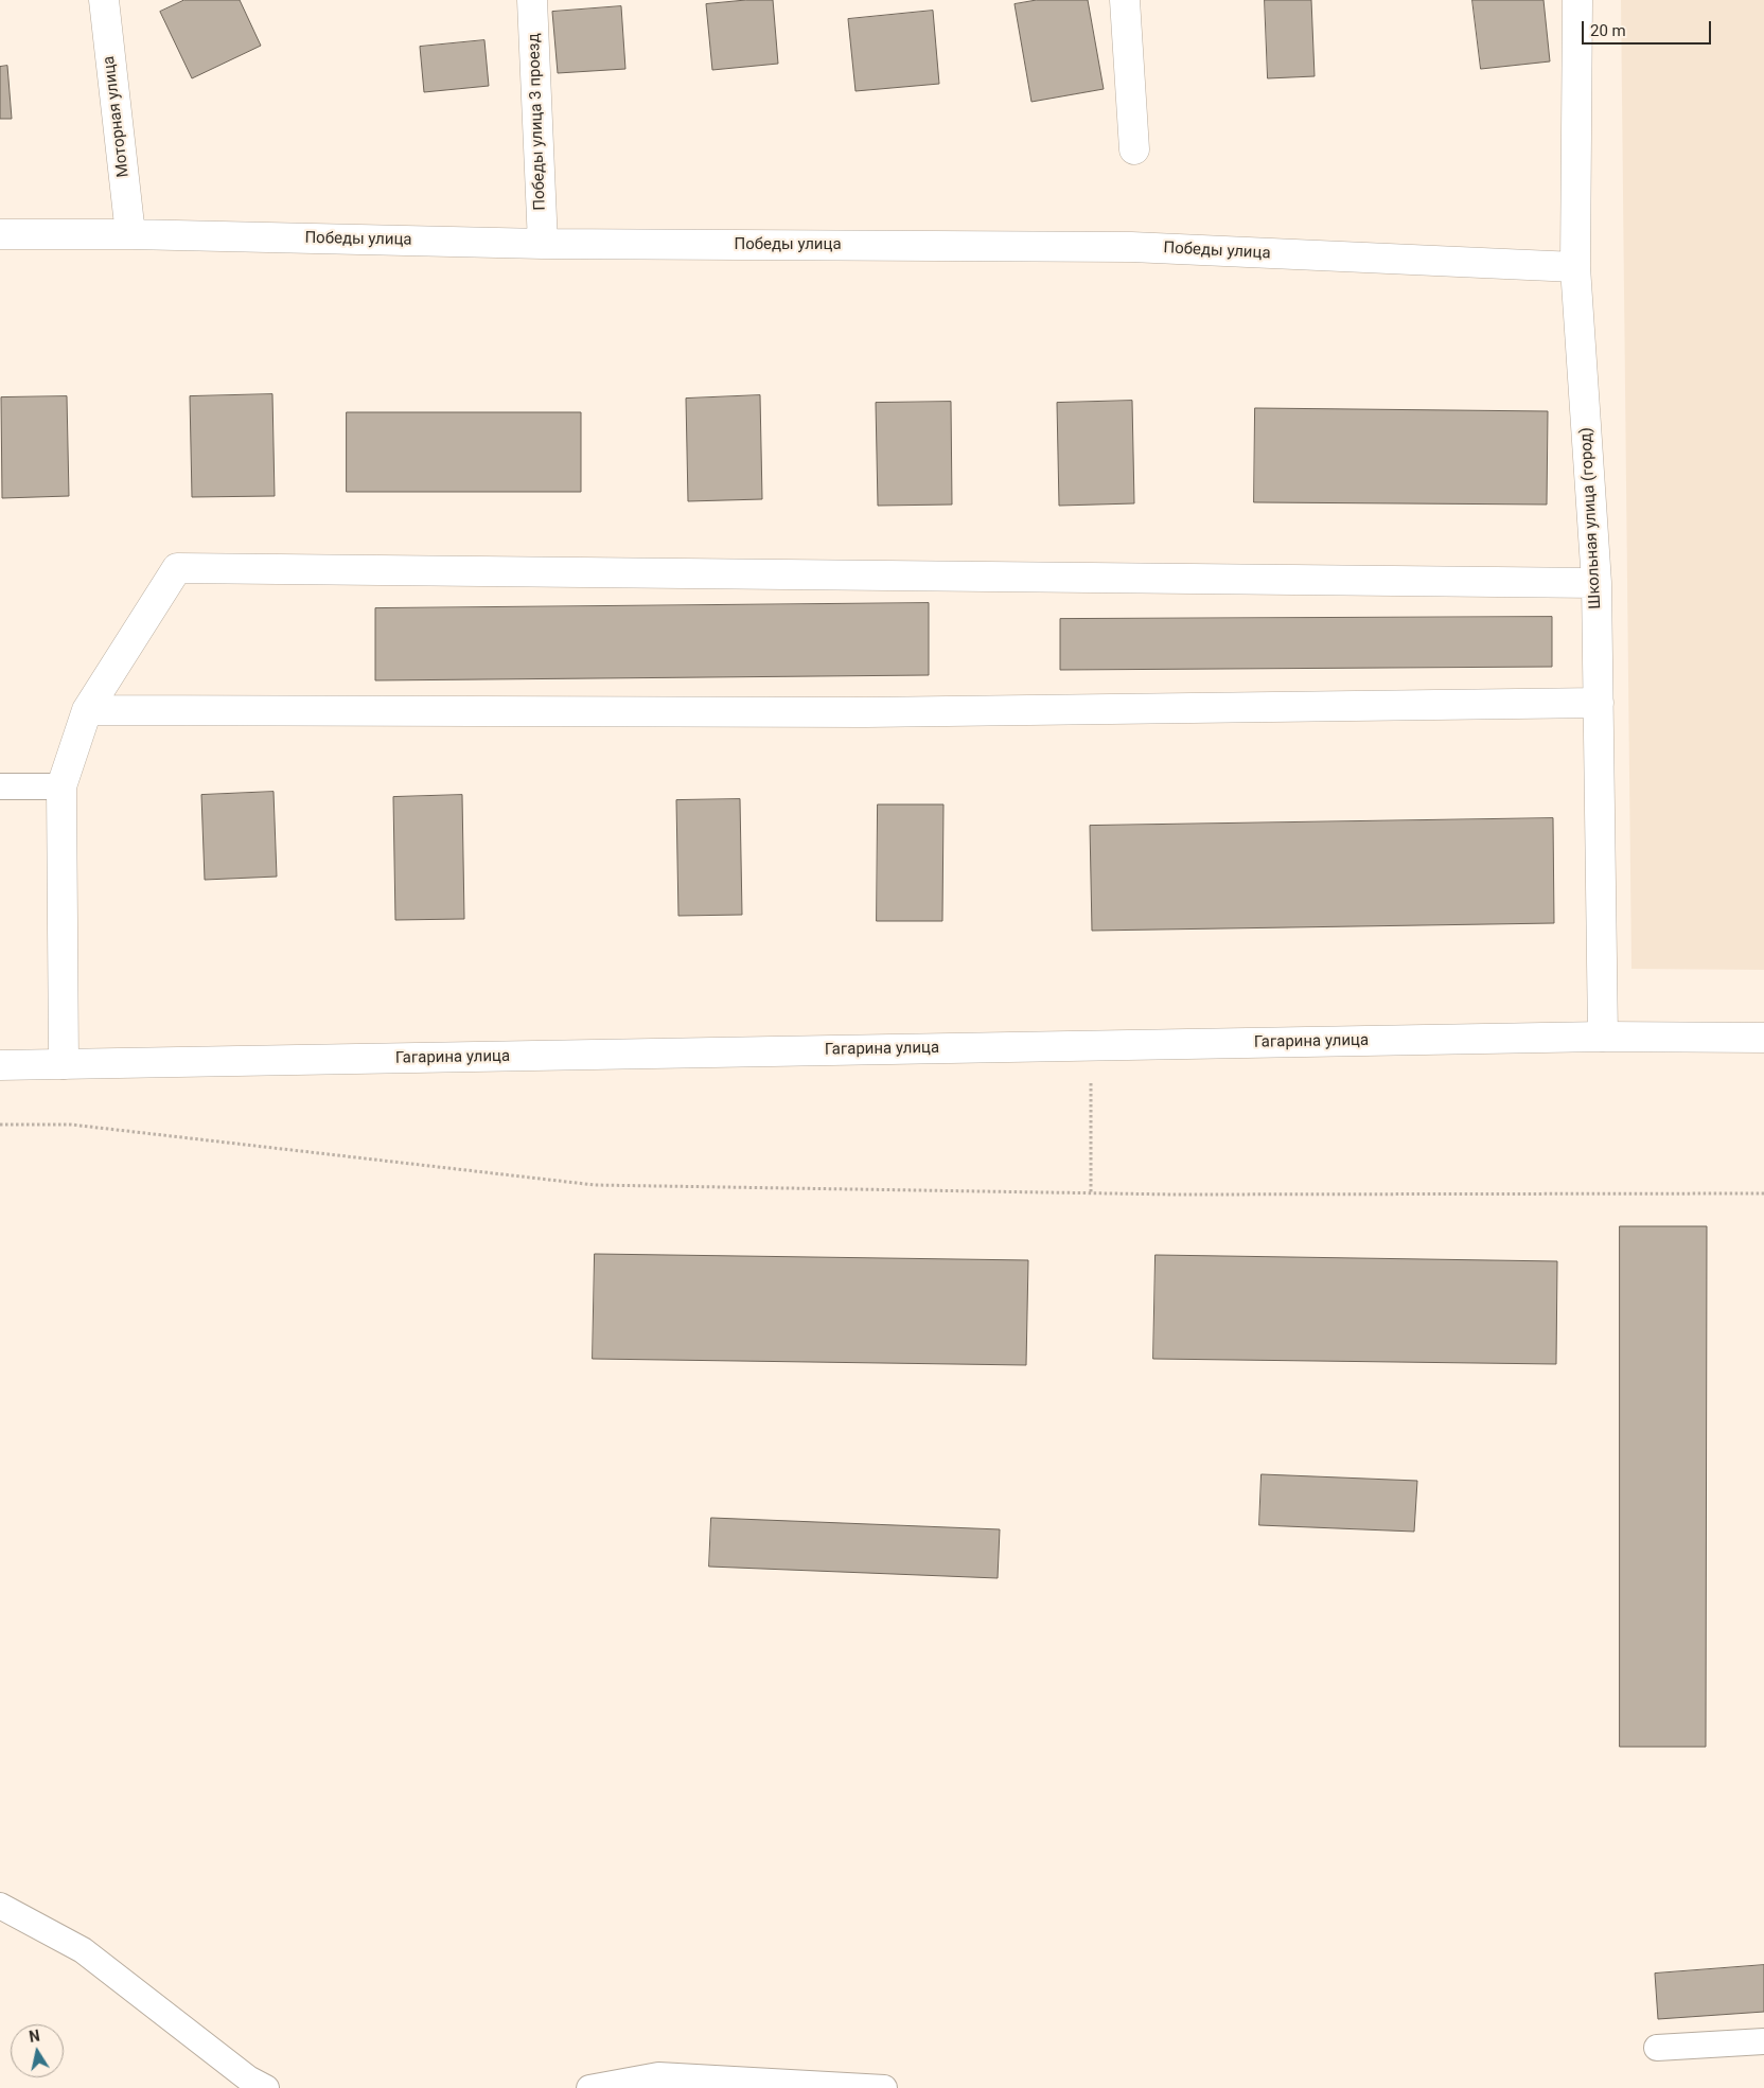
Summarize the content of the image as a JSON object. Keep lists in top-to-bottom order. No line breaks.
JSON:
{"streets":{"street":["Моторная улица","Победы улица 3 проезд","Победы улица","Школьная улица (город)","Гагарина улица"]},"crossings":[["Моторная улица","Победы улица"],["Победы улица 3 проезд","Победы улица"],["Победы улица","Школьная улица (город)"],["Школьная улица (город)","Гагарина улица"]],"scale_bar":"20 m","north":"top"}
